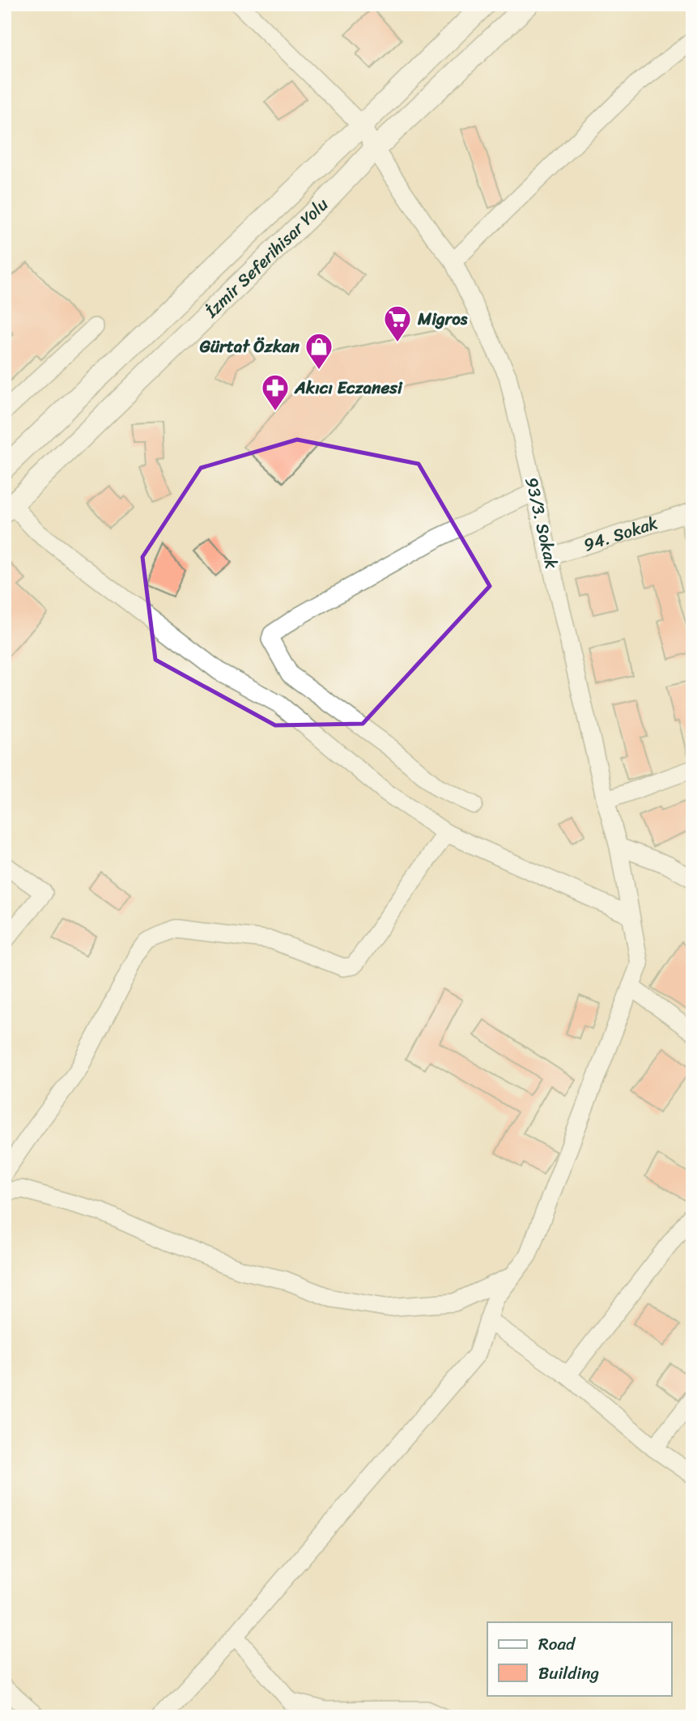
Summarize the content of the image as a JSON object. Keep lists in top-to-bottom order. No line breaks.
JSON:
{"streets":{"main road":["İzmir Seferihisar Yolu"],"street":["93/3. Sokak","94. Sokak"]},"crossings":[["İzmir Seferihisar Yolu","93/3. Sokak"],["93/3. Sokak","94. Sokak"]],"places":{"supermarket":["Migros"],"shop":["Gürtat Özkan"],"pharmacy":["Akıcı Eczanesi"]},"legend":["Road","Building"]}
